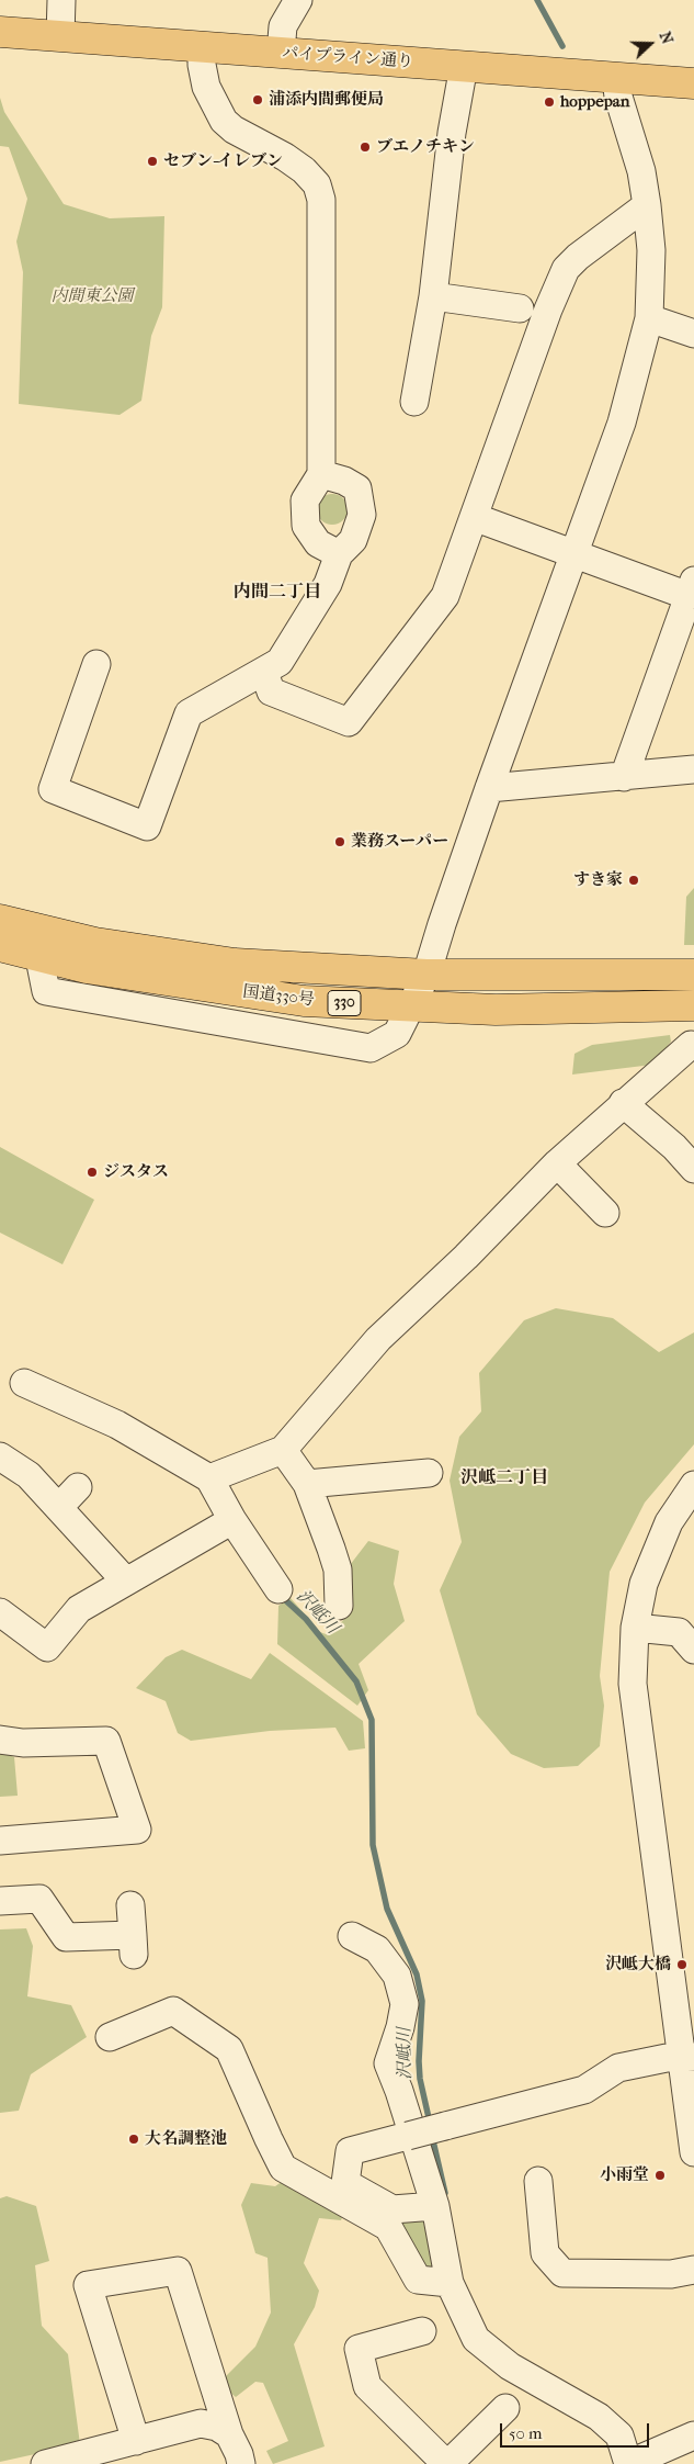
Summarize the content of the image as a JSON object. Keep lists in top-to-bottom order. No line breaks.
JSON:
{"streets":{"main road":["パイプライン通り","国道330号","330"]},"districts":["内間二丁目","沢岻二丁目"],"water":["沢岻川"],"parks":["内間東公園"],"places":["浦添内間郵便局","hoppepan","ブエノチキン","セブン-イレブン","業務スーパー","すき家","ジスタス","沢岻大橋","大名調整池","小雨堂"],"scale_bar":"50 m","north":"right"}
